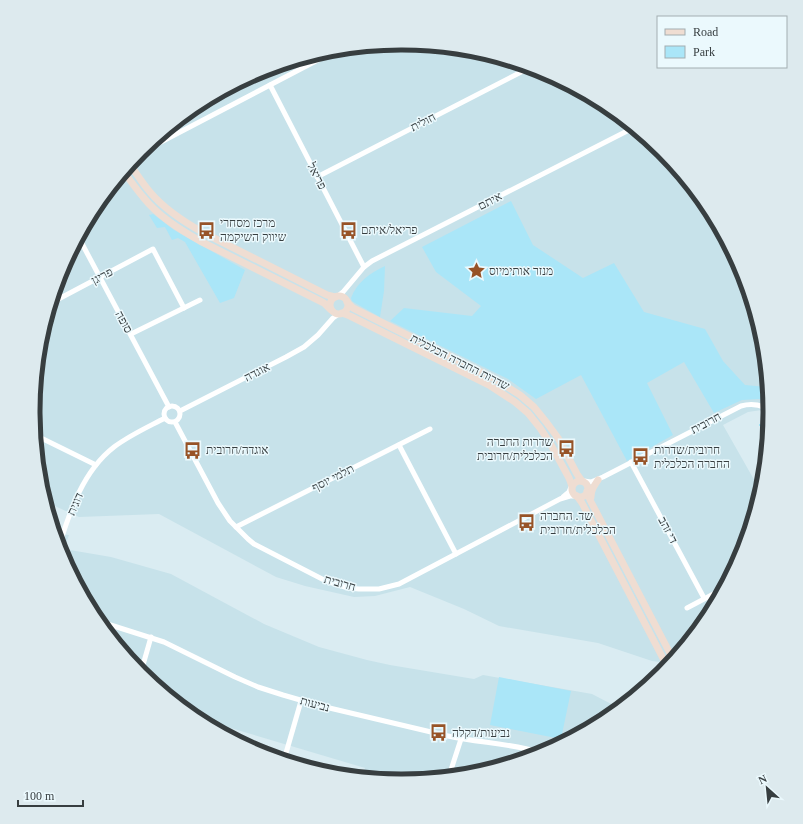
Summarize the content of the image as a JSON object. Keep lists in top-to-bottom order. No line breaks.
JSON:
{"streets":{"main road":["שדרות החברה הכלכלית"],"street":["חולית","פריאל","איתם","פריגן","סופה","אוגדה","חרובית","תלמי יוסף","דוגית","די זהב","נביעות"]},"crossings":[["חולית","פריאל"],["פריאל","איתם"],["איתם","שדרות החברה הכלכלית"],["איתם","אוגדה"],["פריגן","סופה"],["סופה","אוגדה"],["סופה","חרובית"],["שדרות החברה הכלכלית","אוגדה"],["שדרות החברה הכלכלית","חרובית"],["אוגדה","חרובית"],["חרובית","תלמי יוסף"],["חרובית","די זהב"]],"places":{"bus stop":["מרכז מסחרי שיווק השיקמה","פריאל/איתם","שדרות החברה הכלכלית/חרובית","אוגדה/חרובית","חרובית/שדרות החברה הכלכלית","שד. החברה הכלכלית/חרובית","נביעות/דקלה"],"place":["מנזר אותימיוס"]},"legend":["Road","Park"],"scale_bar":"100 m","north":"top left"}
